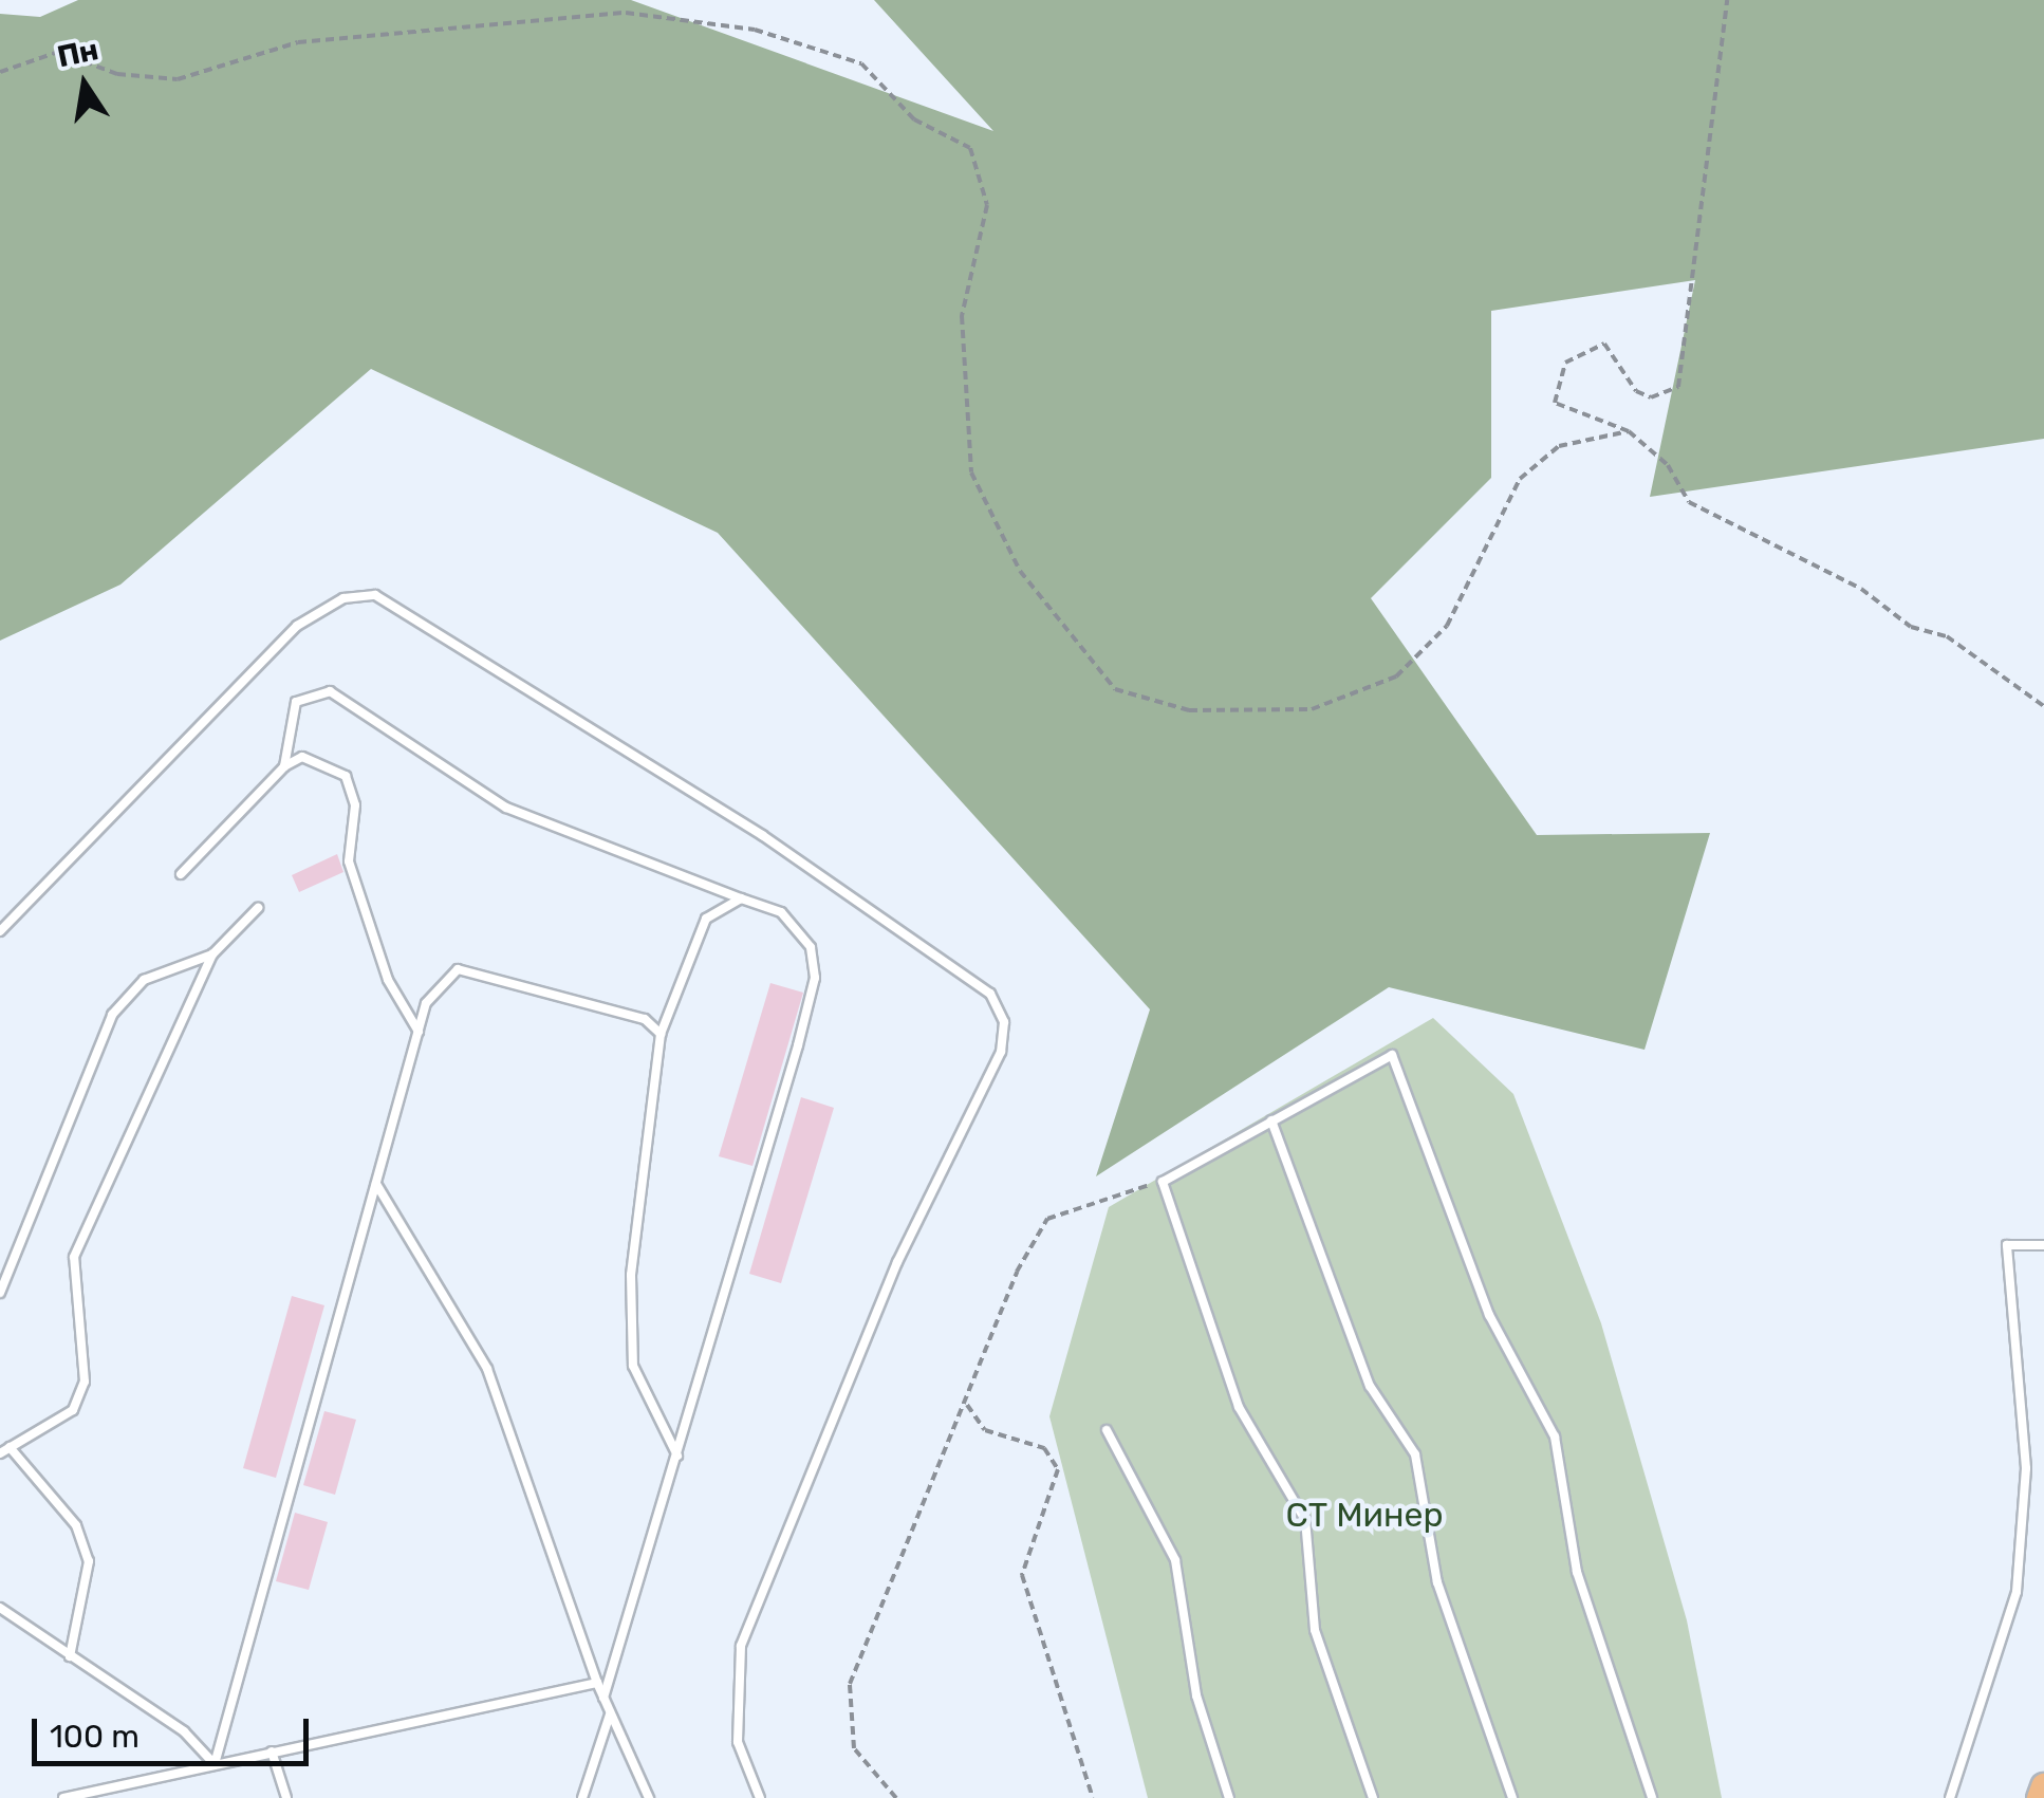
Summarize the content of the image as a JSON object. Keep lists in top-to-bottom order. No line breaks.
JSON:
{"parks":["СТ Минер"],"scale_bar":"100 m","north":"top"}
